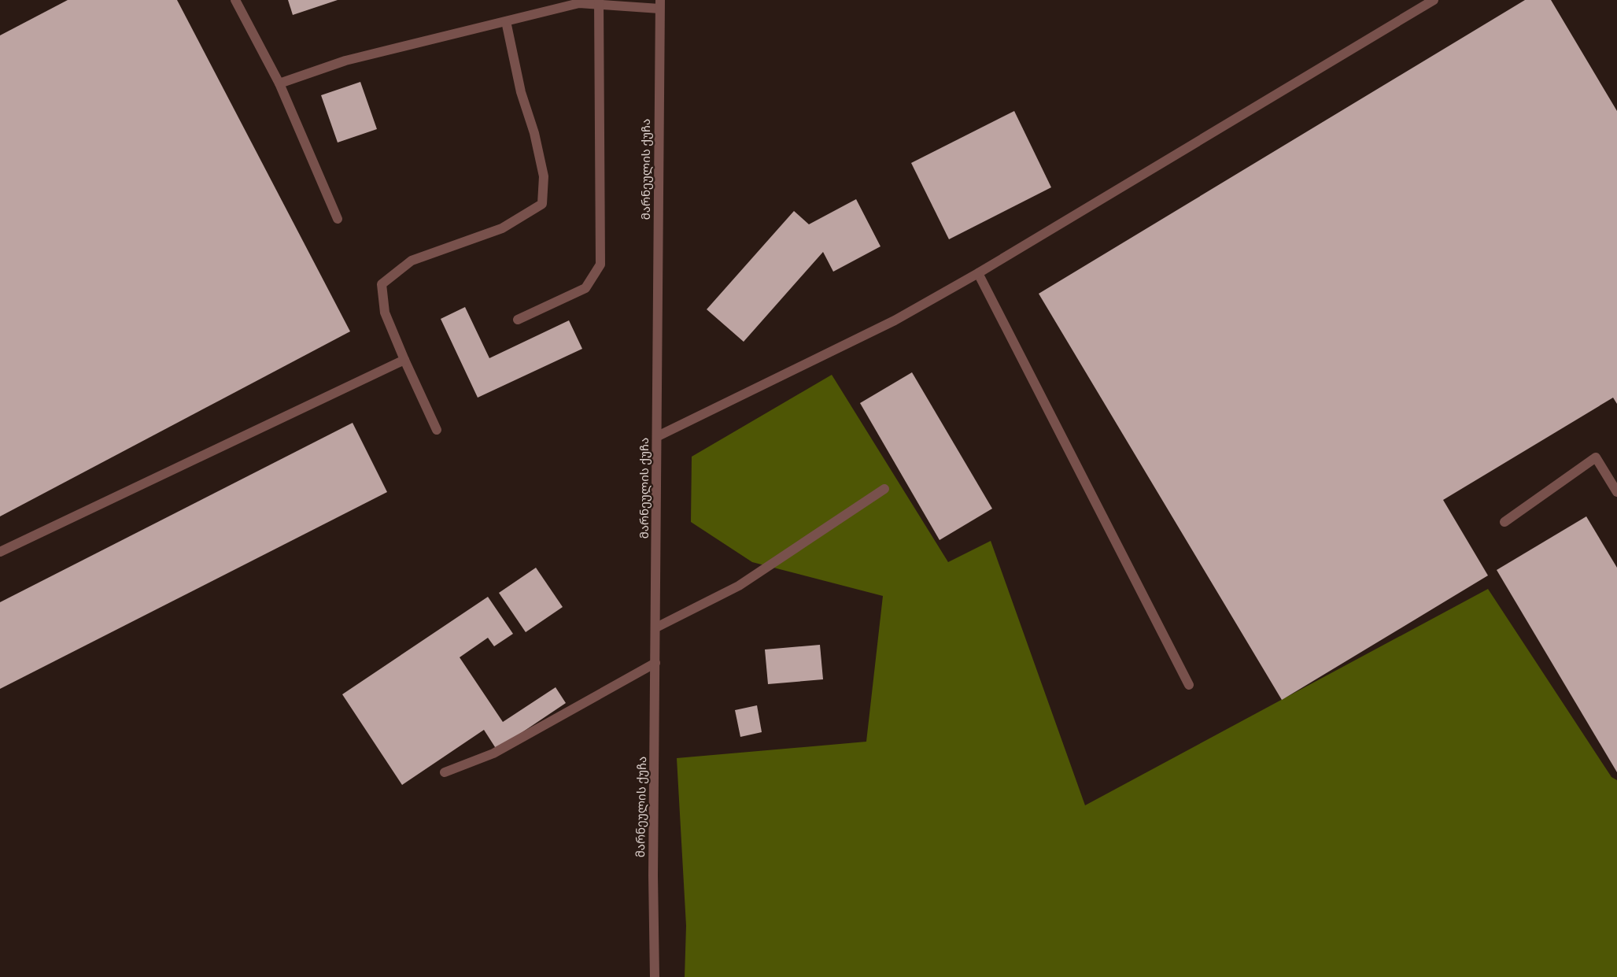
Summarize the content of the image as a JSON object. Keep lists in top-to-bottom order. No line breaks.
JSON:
{"streets":{"street":["მარნეულის ქუჩა"]}}
